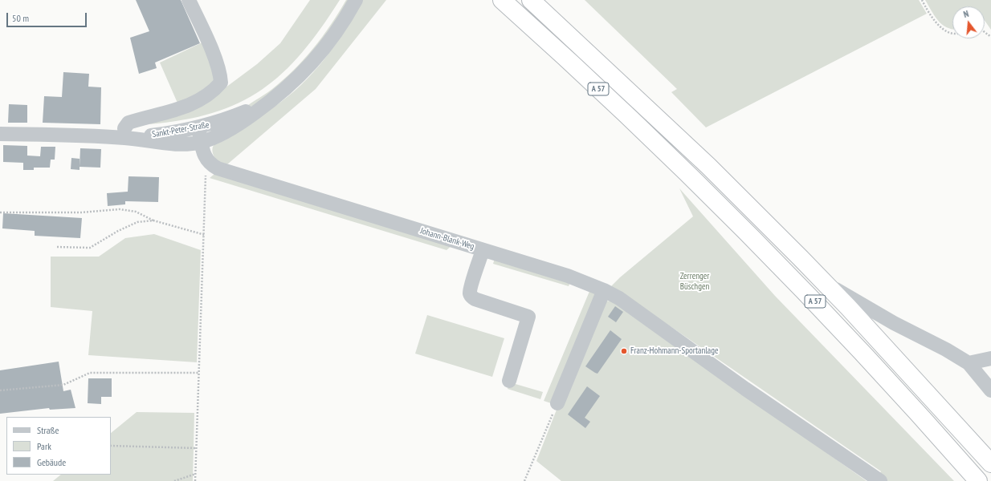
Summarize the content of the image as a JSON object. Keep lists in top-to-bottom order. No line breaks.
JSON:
{"streets":{"highway":["A 57"],"street":["Sankt-Peter-Straße","Johann-Blank-Weg"]},"parks":["Zerrenger Büschgen"],"places":["Franz-Hohmann-Sportanlage"],"legend":["Straße","Park","Gebäude"],"scale_bar":"50 m","north":"top"}
